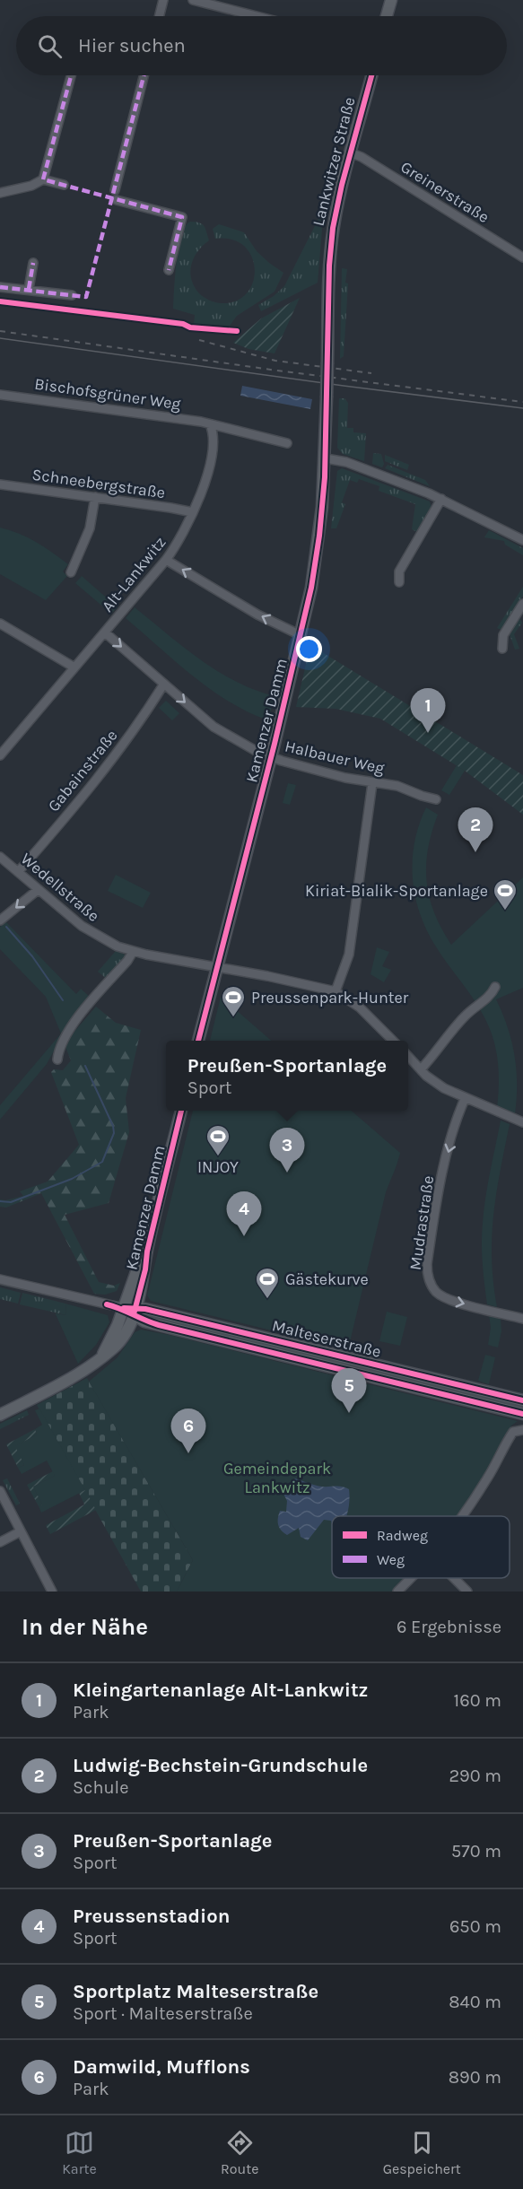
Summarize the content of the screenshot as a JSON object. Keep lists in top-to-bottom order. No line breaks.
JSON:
{"streets":{"main road":["Lankwitzer Straße","Kamenzer Damm","Malteserstraße"],"street":["Greinerstraße","Bischofsgrüner Weg","Schneebergstraße","Alt-Lankwitz","Halbauer Weg","Gabainstraße","Wedellstraße","Mudrastraße"]},"crossings":[["Lankwitzer Straße","Greinerstraße"],["Lankwitzer Straße","Kamenzer Damm"],["Bischofsgrüner Weg","Alt-Lankwitz"],["Schneebergstraße","Alt-Lankwitz"],["Alt-Lankwitz","Halbauer Weg"],["Kamenzer Damm","Halbauer Weg"],["Kamenzer Damm","Wedellstraße"],["Kamenzer Damm","Malteserstraße"],["Halbauer Weg","Gabainstraße"],["Gabainstraße","Wedellstraße"]],"one_way":["Halbauer Weg"],"parks":["Gemeindepark Lankwitz"],"places":{"sports":["Kiriat-Bialik-Sportanlage","Preussenpark-Hunter","INJOY","Gästekurve"]},"legend":["Radweg","Weg"],"page":{"search":"Hier suchen","pins":["1","2","3","4","5","6"],"popup":["Preußen-Sportanlage","Sport"],"heading":["In der Nähe","6 Ergebnisse"],"list":[{"mark":"1","name":"Kleingartenanlage Alt-Lankwitz","note":"Park","value":"160 m"},{"mark":"2","name":"Ludwig-Bechstein-Grundschule","note":"Schule","value":"290 m"},{"mark":"3","name":"Preußen-Sportanlage","note":"Sport","value":"570 m"},{"mark":"4","name":"Preussenstadion","note":"Sport","value":"650 m"},{"mark":"5","name":"Sportplatz Malteserstraße","note":"Sport · Malteserstraße","value":"840 m"},{"mark":"6","name":"Damwild, Mufflons","note":"Park","value":"890 m"}],"nav":["Karte","Route","Gespeichert"]}}
